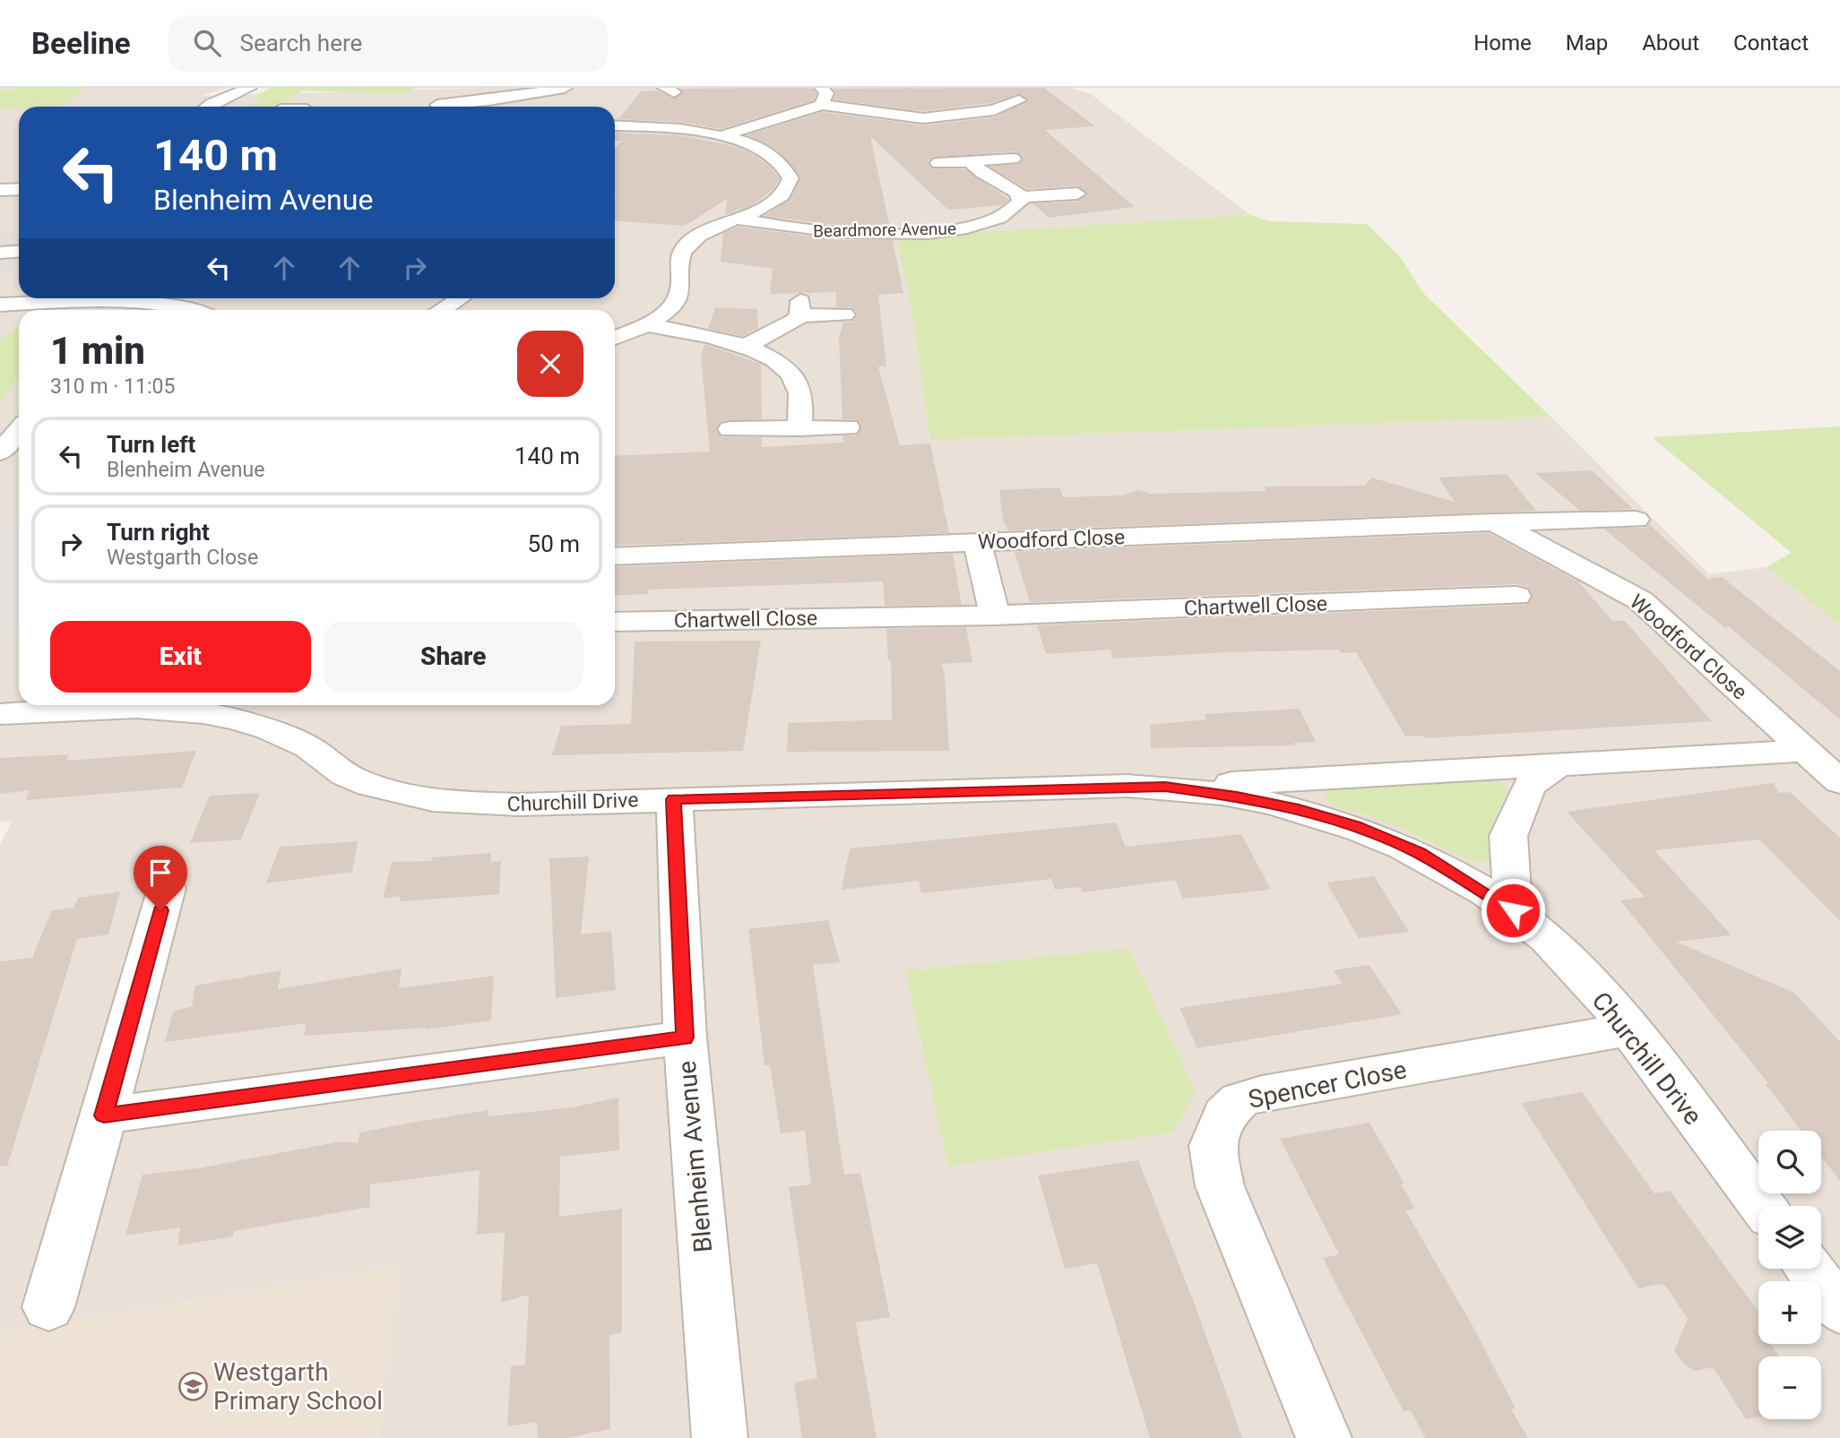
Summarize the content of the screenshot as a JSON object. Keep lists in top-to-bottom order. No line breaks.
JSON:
{"streets":{"street":["Beardmore Avenue","Woodford Close","Chartwell Close","Churchill Drive","Spencer Close","Blenheim Avenue"]},"crossings":[["Woodford Close","Churchill Drive"],["Churchill Drive","Spencer Close"],["Churchill Drive","Blenheim Avenue"]],"places":{"school or university":["Westgarth Primary School"]},"page":{"header":"Beeline","search":"Search here","nav":["Home","Map","About","Contact"],"turn":["140 m","Blenheim Avenue"],"heading":["1 min","310 m · 11:05"],"list":[{"name":"Turn left","note":"Blenheim Avenue","value":"140 m"},{"name":"Turn right","note":"Westgarth Close","value":"50 m"}],"buttons":["Exit","Share"],"map_buttons":["+","−"]}}
